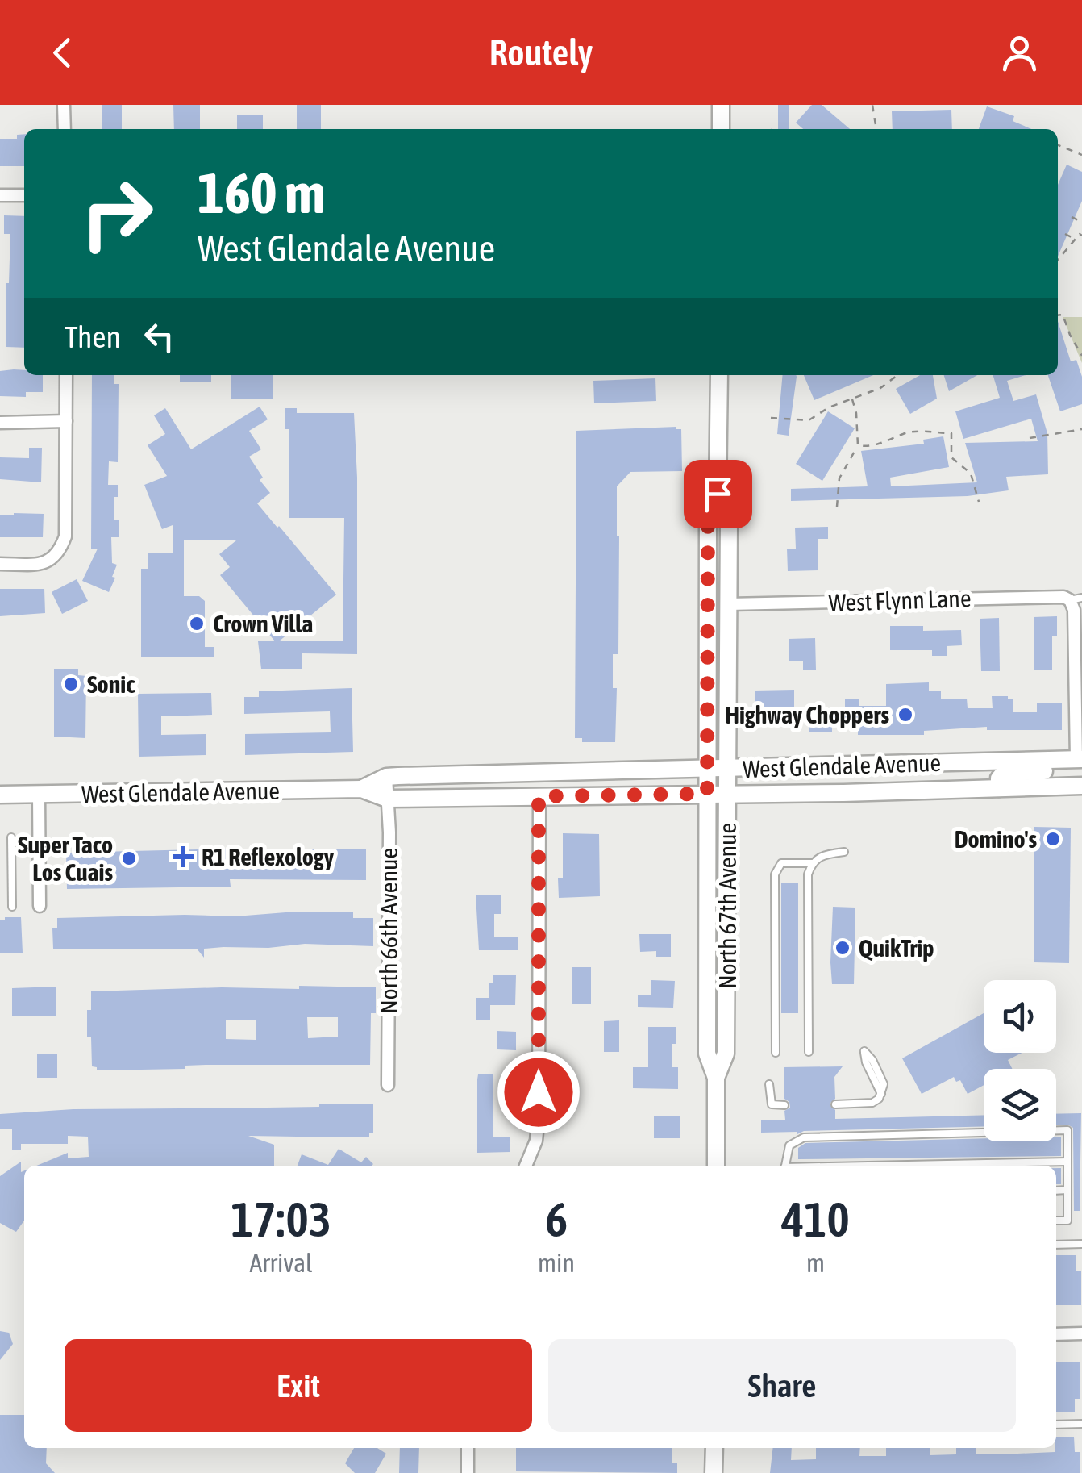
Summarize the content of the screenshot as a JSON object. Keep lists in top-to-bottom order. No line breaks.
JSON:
{"streets":{"main road":["West Glendale Avenue","North 67th Avenue"],"street":["West Flynn Lane","North 66th Avenue"]},"crossings":[["West Flynn Lane","North 67th Avenue"],["West Glendale Avenue","North 67th Avenue"],["West Glendale Avenue","North 66th Avenue"]],"places":{"other":["Crown Villa","Sonic","Highway Choppers","Domino's","Super Taco Los Cuais","QuikTrip"],"health":["R1 Reflexology"]},"page":{"header":"Routely","turn":["160 m","West Glendale Avenue"],"then":"Then","eta":["17:03","Arrival","6","min","410","m"],"buttons":["Exit","Share"]}}
